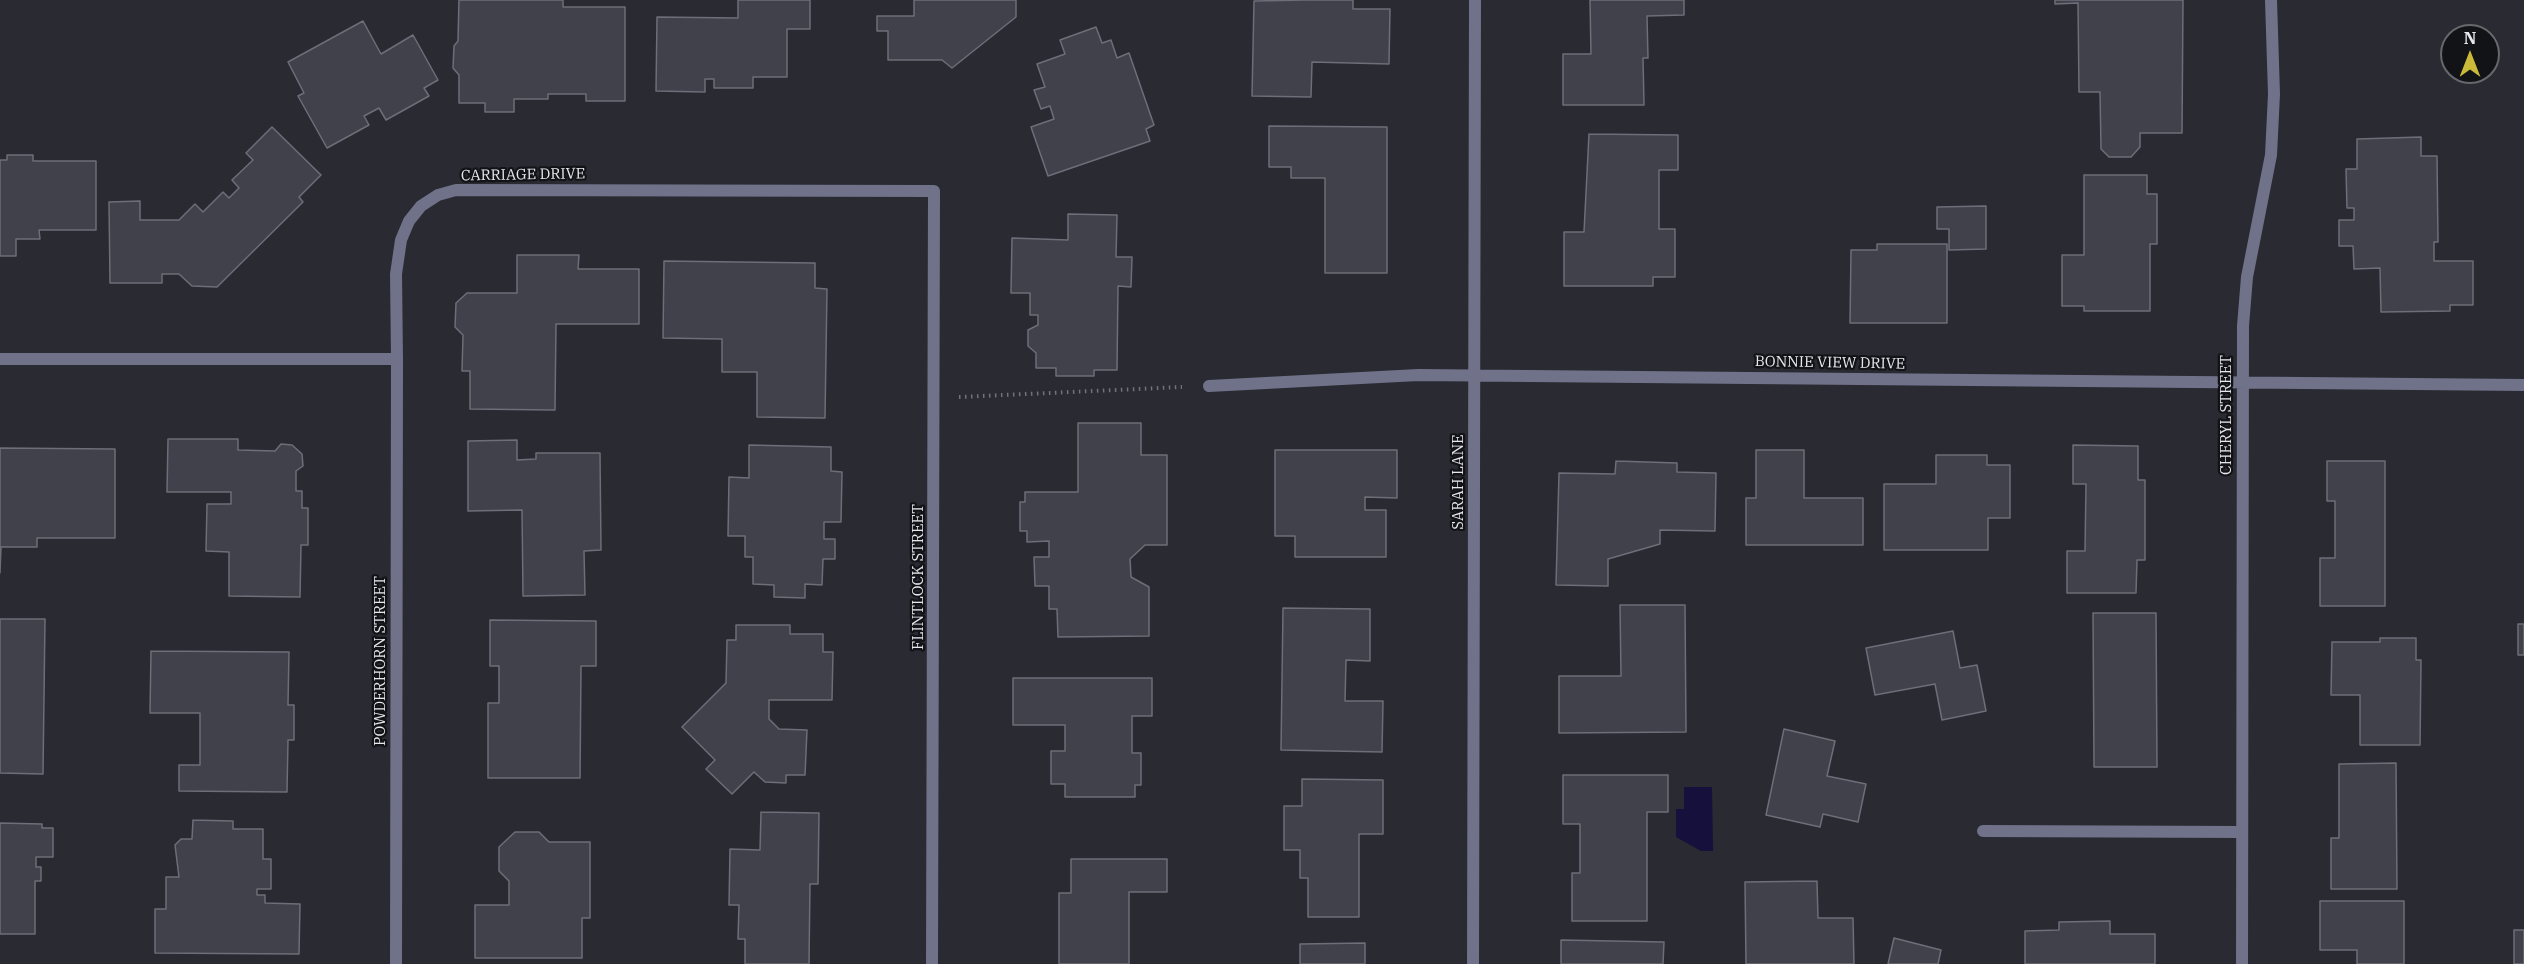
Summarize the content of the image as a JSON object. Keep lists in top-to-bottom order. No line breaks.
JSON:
{"streets":{"street":["CARRIAGE DRIVE","BONNIE VIEW DRIVE","CHERYL STREET","SARAH LANE","FLINTLOCK STREET","POWDERHORN STREET"]},"crossings":[["CARRIAGE DRIVE","FLINTLOCK STREET"],["CARRIAGE DRIVE","POWDERHORN STREET"],["BONNIE VIEW DRIVE","CHERYL STREET"],["BONNIE VIEW DRIVE","SARAH LANE"]],"north":"top"}
